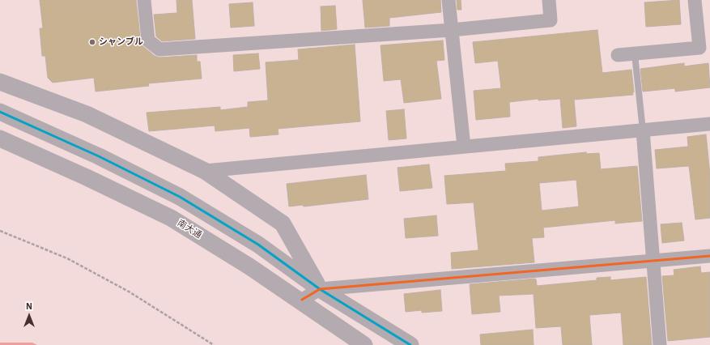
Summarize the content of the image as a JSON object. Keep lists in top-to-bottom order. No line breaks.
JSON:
{"streets":{"street":["南大通"]},"places":["シャンブル"],"north":"top"}
